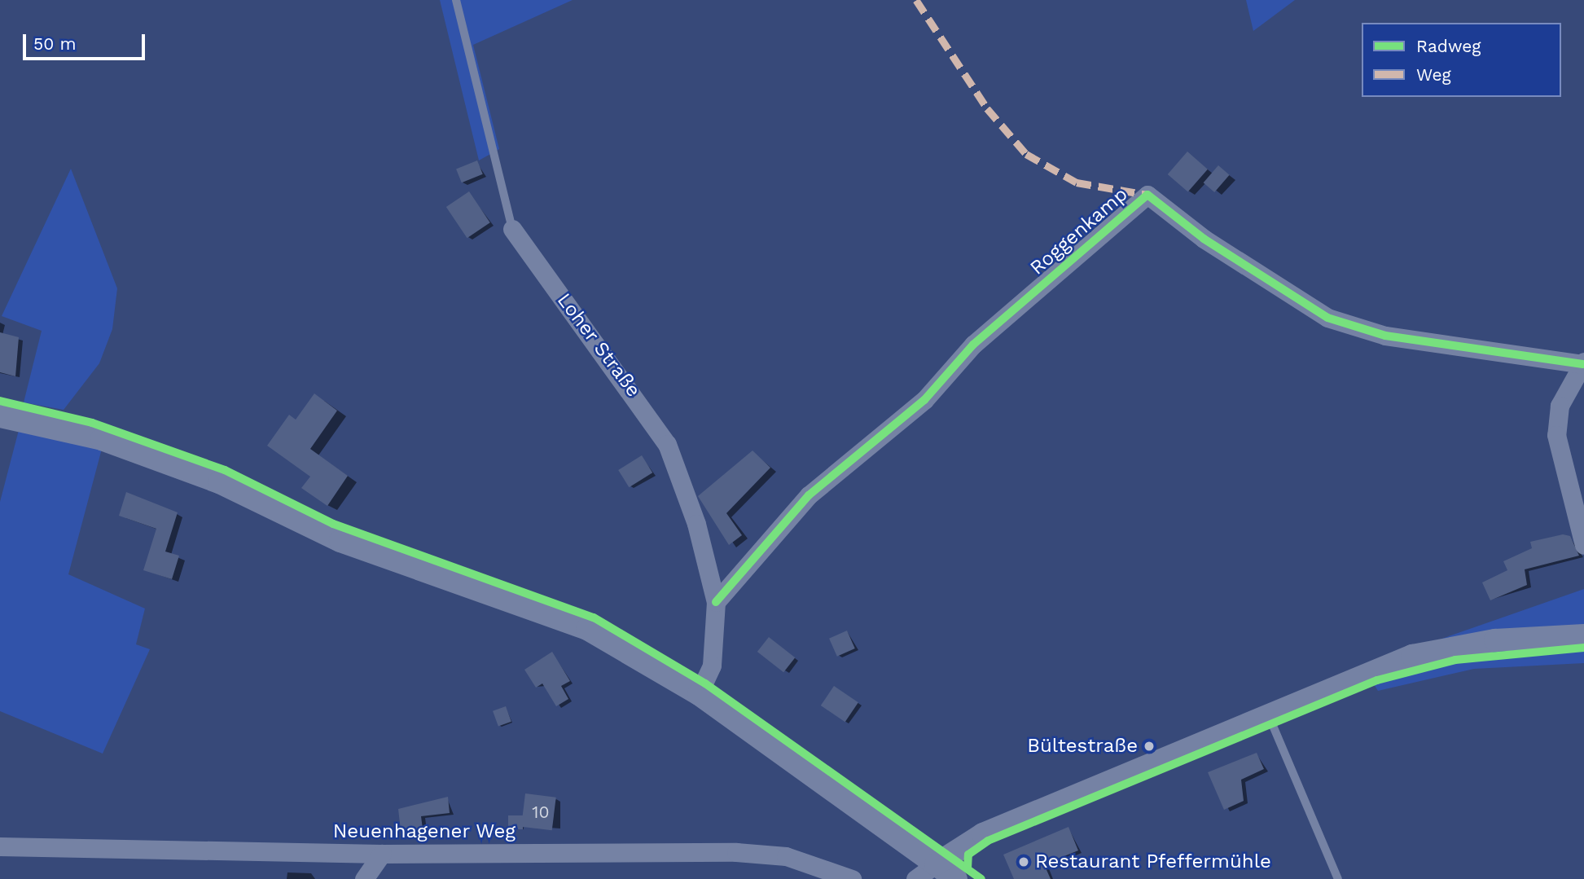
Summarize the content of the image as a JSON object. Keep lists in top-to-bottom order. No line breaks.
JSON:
{"streets":{"street":["Roggenkamp","Loher Straße","Neuenhagener Weg"]},"crossings":[["Roggenkamp","Loher Straße"]],"places":["Bültestraße","Restaurant Pfeffermühle"],"house_numbers":["10"],"legend":["Radweg","Weg"],"scale_bar":"50 m"}
